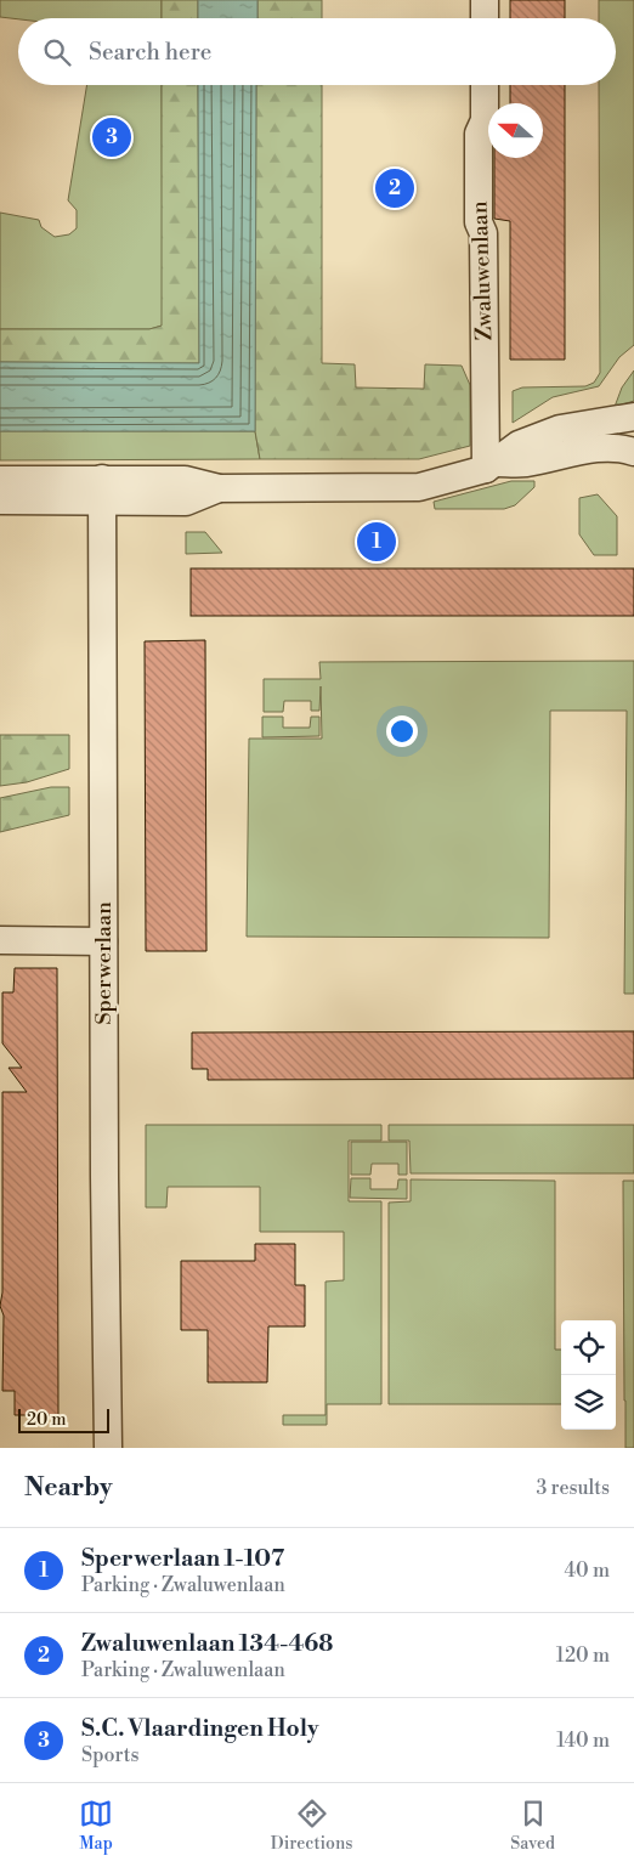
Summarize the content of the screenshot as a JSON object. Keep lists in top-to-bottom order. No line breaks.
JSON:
{"streets":{"street":["Zwaluwenlaan","Sperwerlaan"]},"scale_bar":"20 m","north":"left","page":{"search":"Search here","pins":["3","2","1"],"scale":"20 m","heading":["Nearby","3 results"],"list":[{"mark":"1","name":"Sperwerlaan 1-107","note":"Parking · Zwaluwenlaan","value":"40 m"},{"mark":"2","name":"Zwaluwenlaan 134-468","note":"Parking · Zwaluwenlaan","value":"120 m"},{"mark":"3","name":"S.C. Vlaardingen Holy","note":"Sports","value":"140 m"}],"nav":["Map","Directions","Saved"]}}
